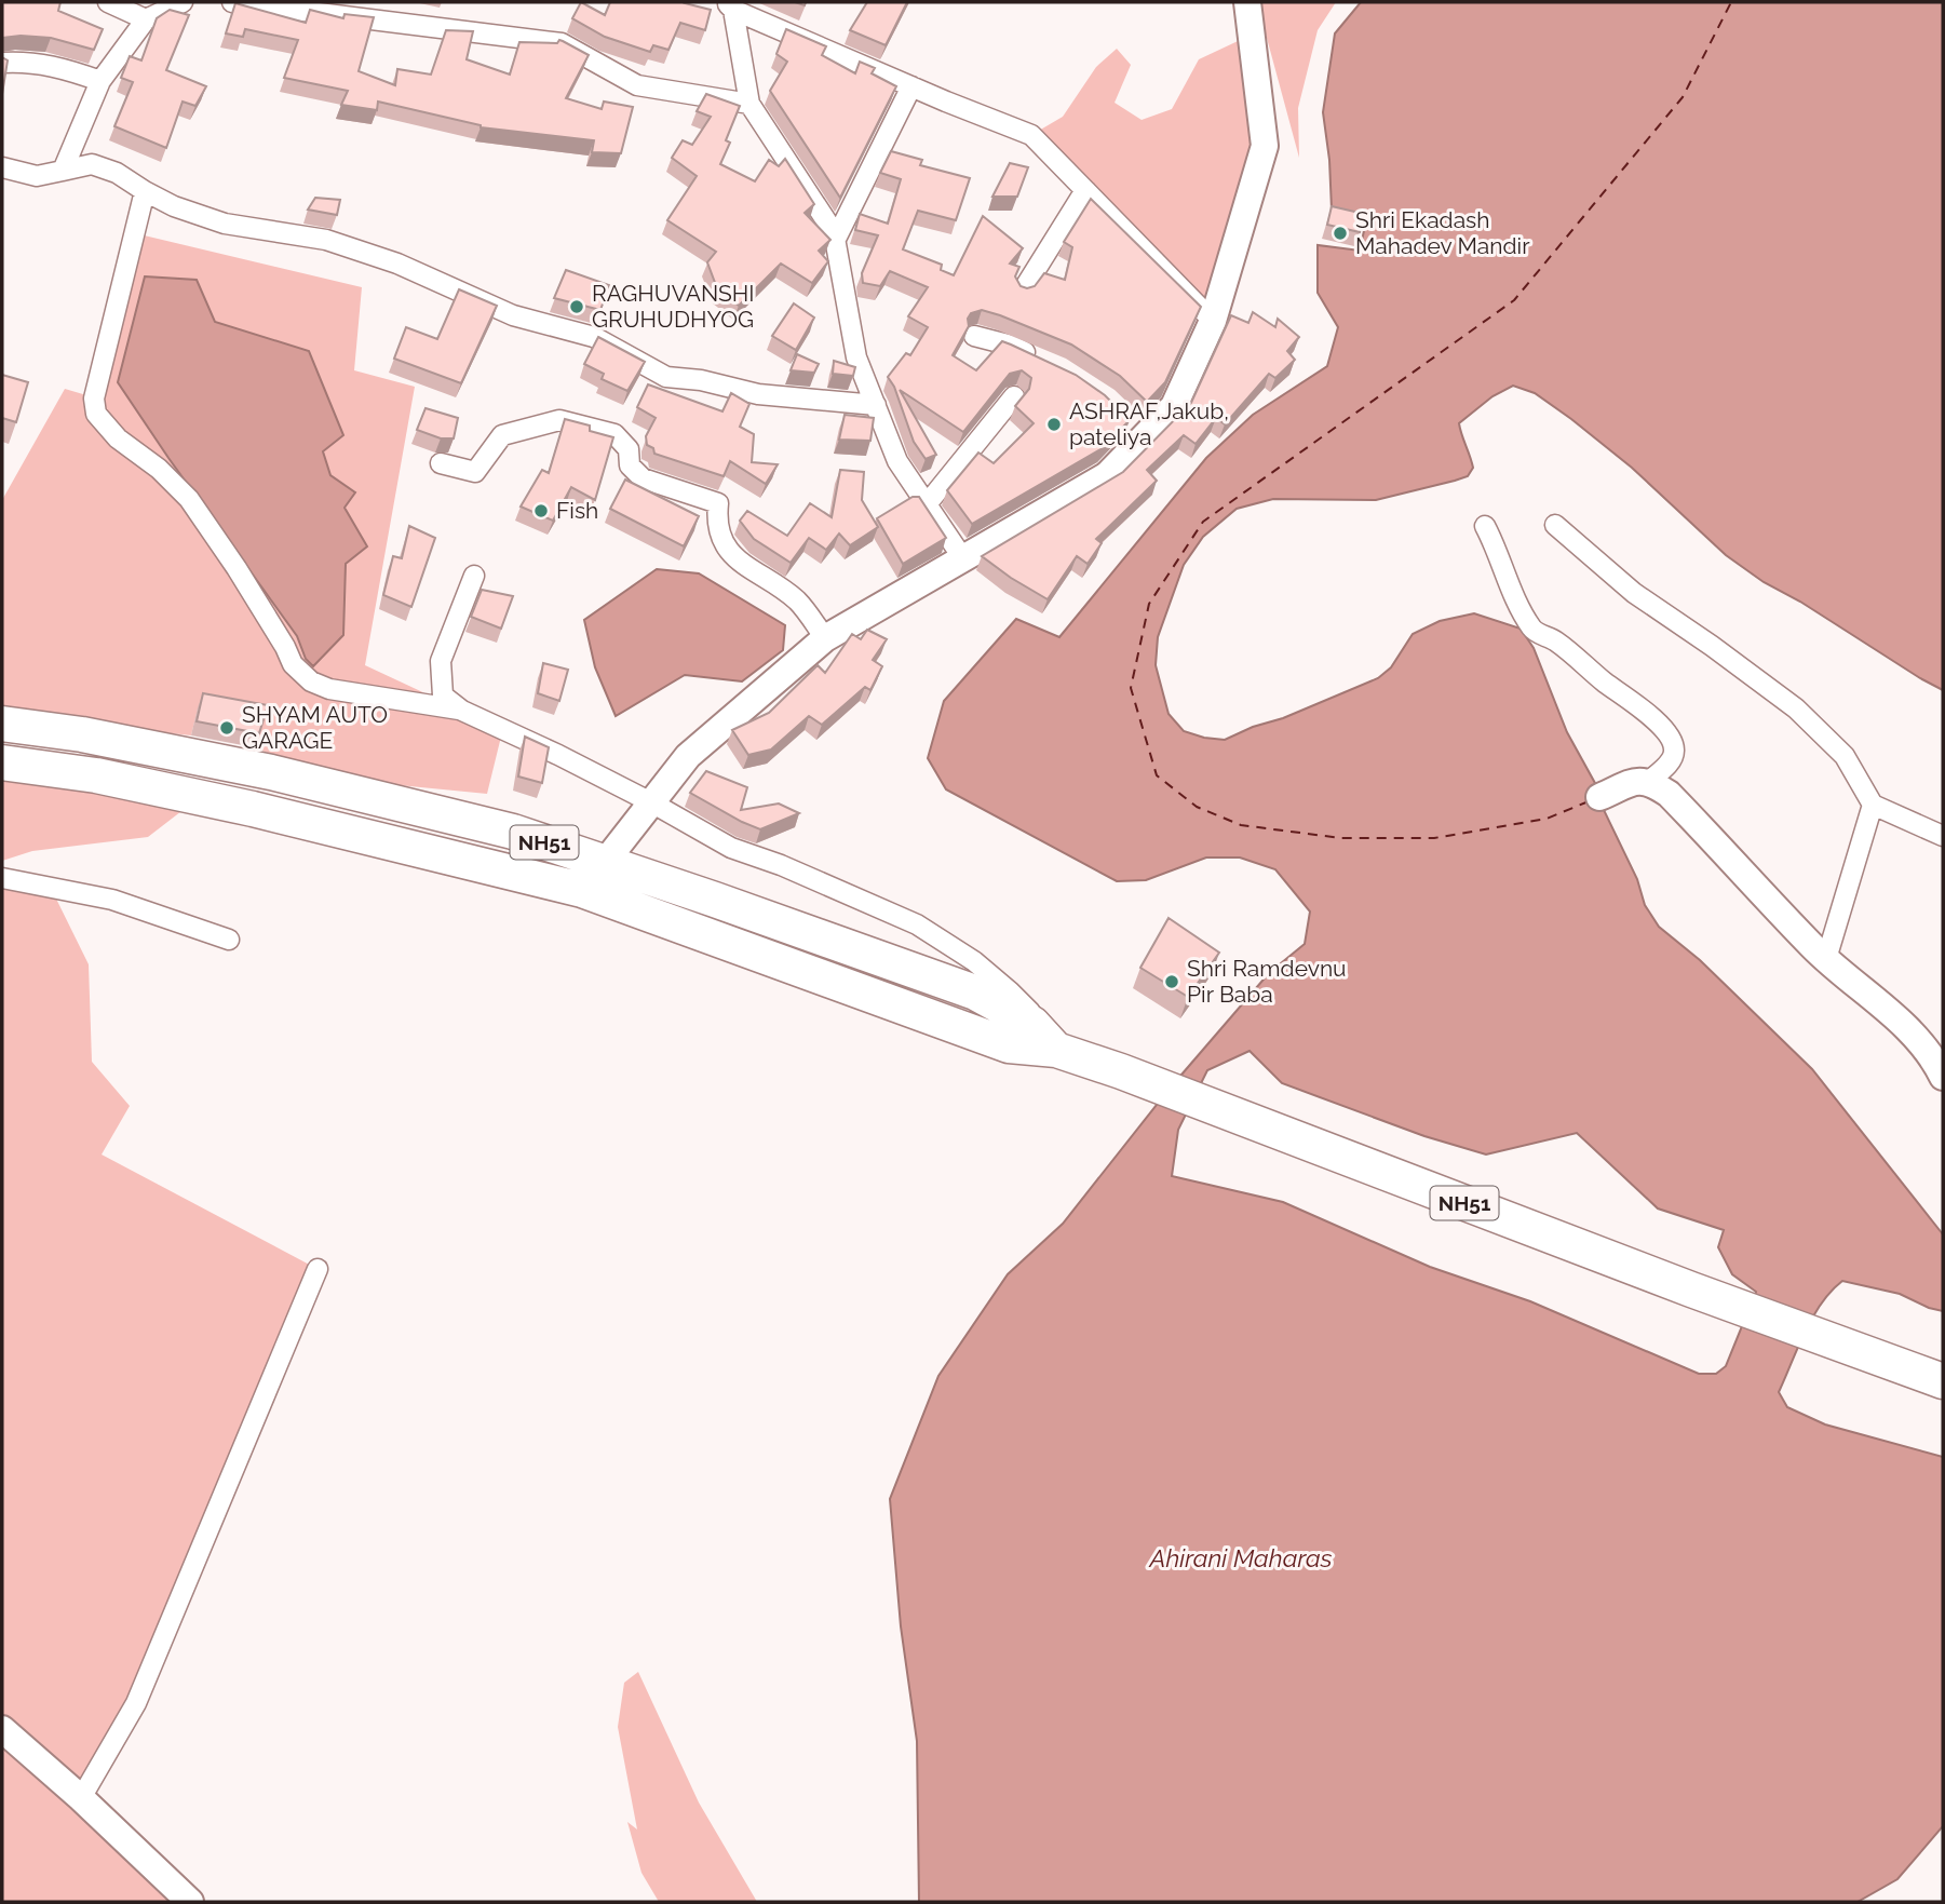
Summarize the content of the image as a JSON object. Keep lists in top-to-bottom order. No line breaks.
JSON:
{"streets":{"highway":["NH51"]},"water":["Ahirani Maharas"],"places":["Shri Ekadash Mahadev Mandir","RAGHUVANSHI GRUHUDHYOG","ASHRAF,Jakub, pateliya","Fish","SHYAM AUTO GARAGE","Shri Ramdevnu Pir Baba"]}
